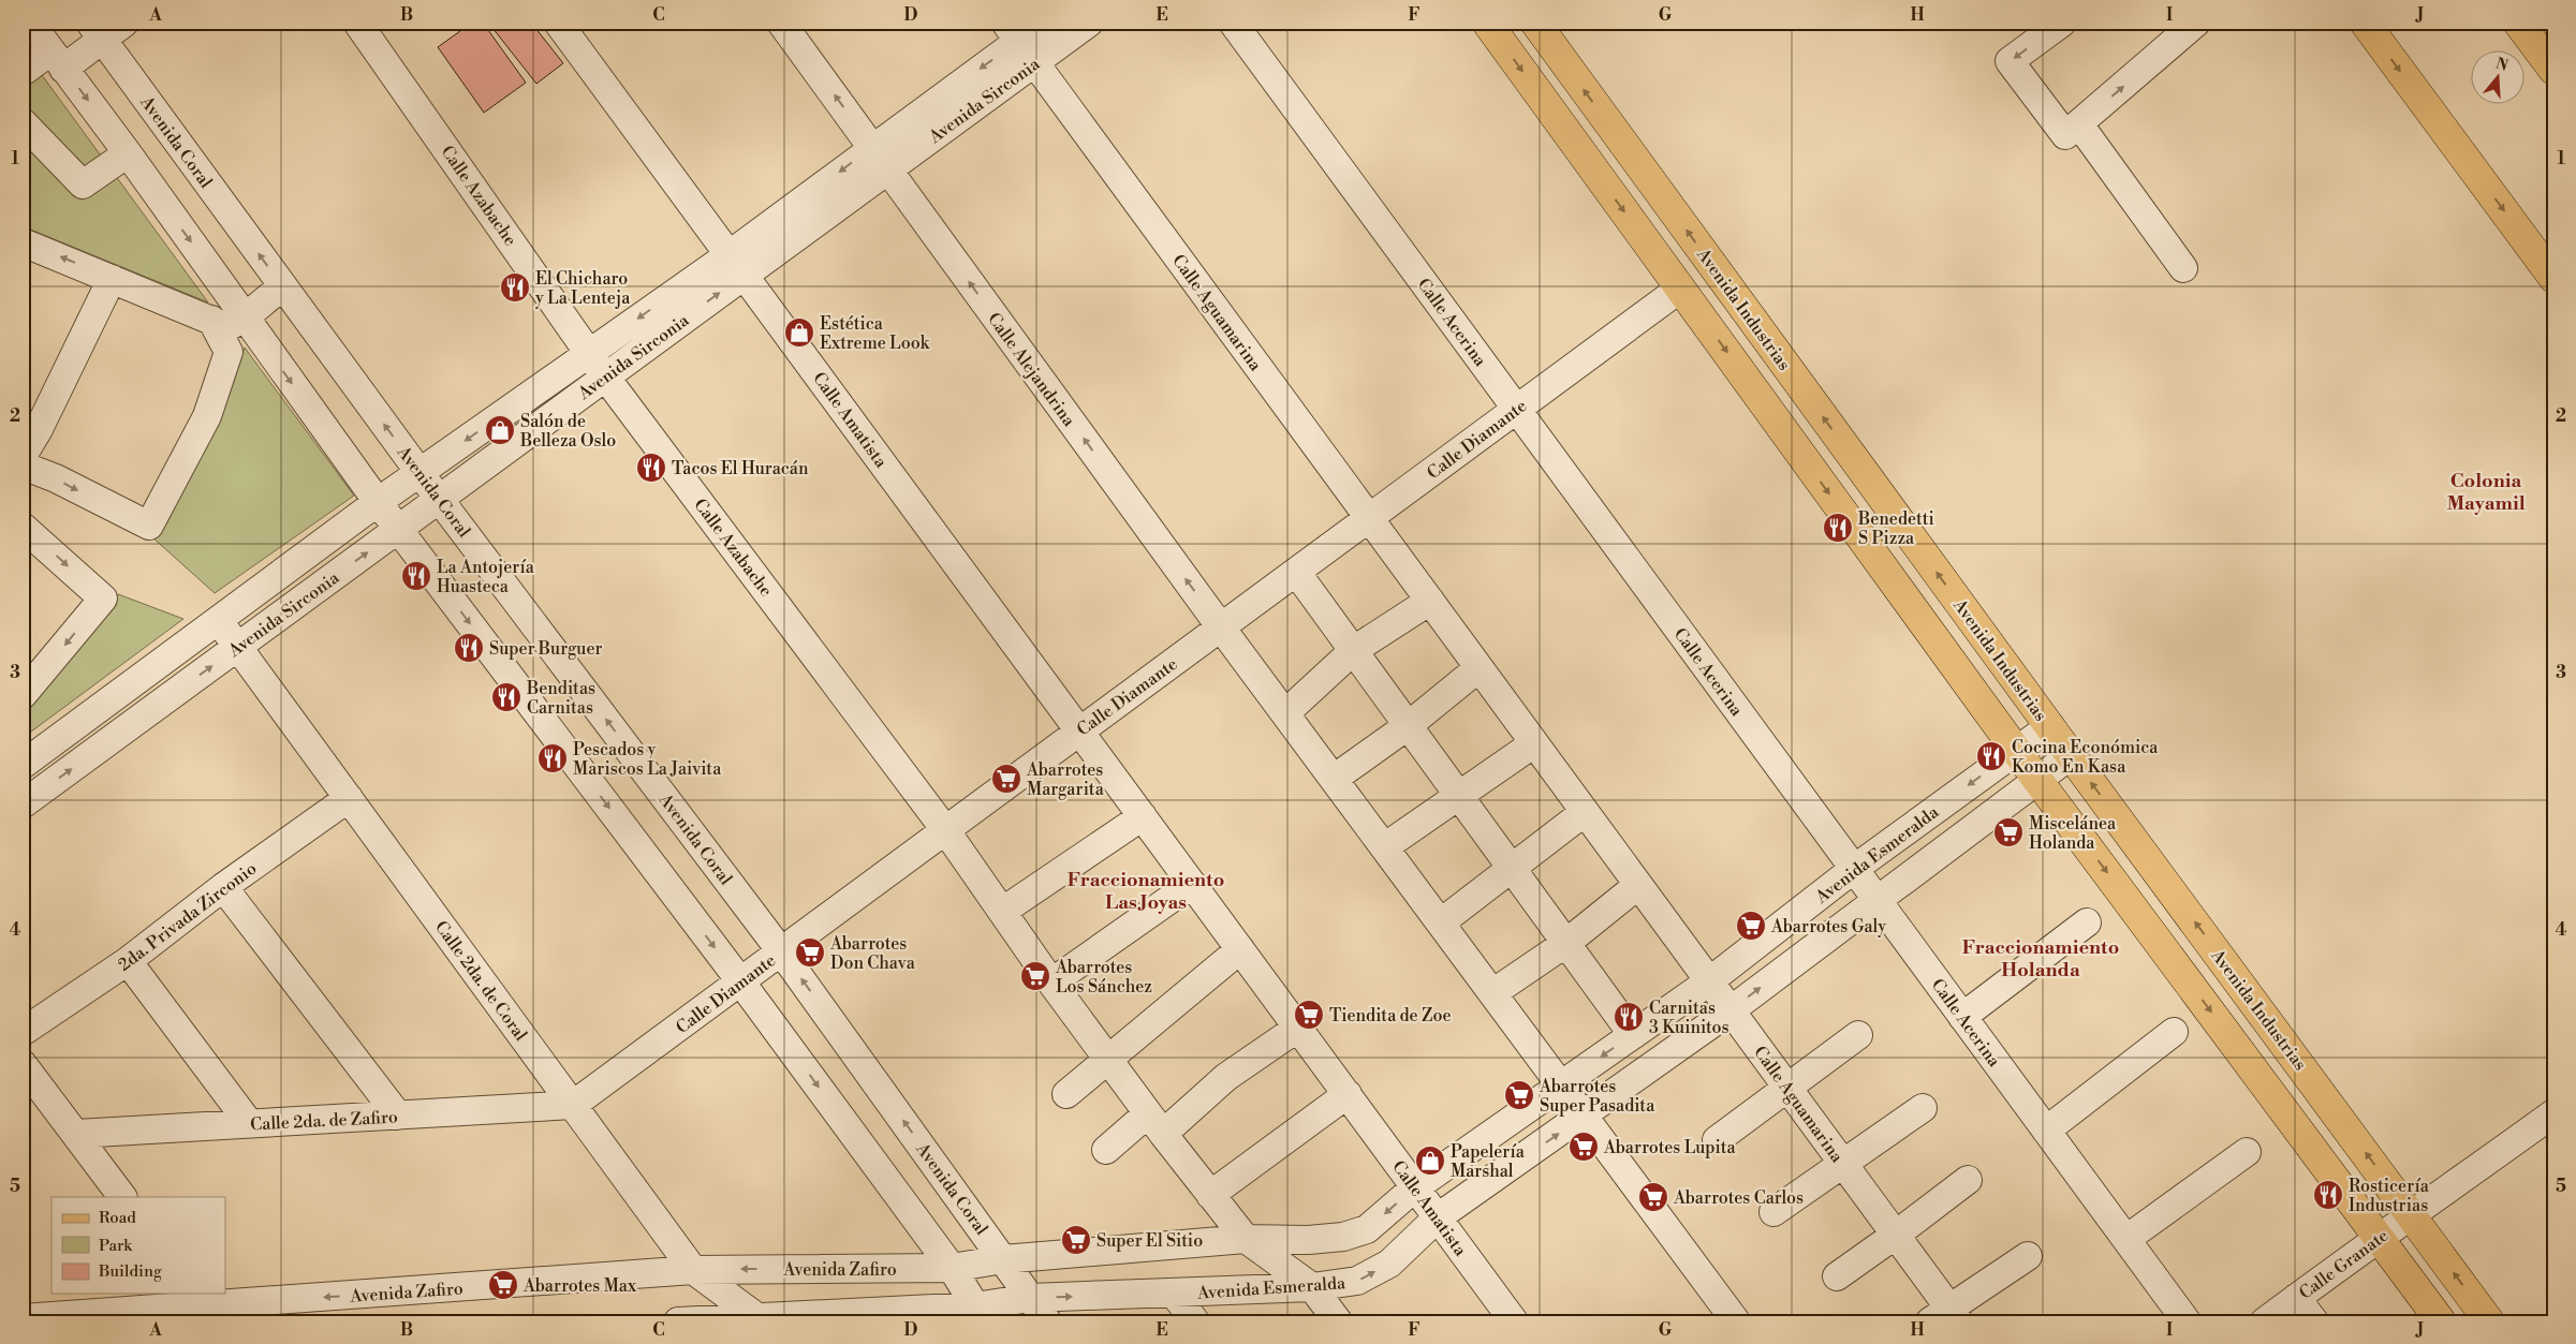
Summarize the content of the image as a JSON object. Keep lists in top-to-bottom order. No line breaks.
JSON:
{"streets":{"main road":["Avenida Industrias"],"street":["Avenida Sirconia","Avenida Coral","Calle Azabache","Calle Aguamarina","Calle Acerina","Calle Alejandrina","Calle Amatista","Calle Diamante","Avenida Esmeralda","2da. Privada Zirconio","Calle 2da. de Coral","Calle 2da. de Zafiro","Calle Granate","Avenida Zafiro"]},"crossings":[["Avenida Sirconia","Avenida Coral"],["Avenida Sirconia","Calle Azabache"],["Avenida Sirconia","Calle Aguamarina"],["Avenida Sirconia","Calle Alejandrina"],["Avenida Sirconia","Calle Amatista"],["Avenida Sirconia","Calle 2da. de Coral"],["Avenida Coral","Calle Diamante"],["Avenida Coral","Avenida Esmeralda"],["Calle Azabache","Calle Diamante"],["Calle Azabache","Avenida Esmeralda"],["Avenida Industrias","Avenida Esmeralda"],["Avenida Industrias","Calle Granate"],["Calle Aguamarina","Calle Diamante"],["Calle Aguamarina","Avenida Esmeralda"],["Calle Acerina","Calle Diamante"],["Calle Acerina","Avenida Esmeralda"],["Calle Alejandrina","Calle Diamante"],["Calle Alejandrina","Avenida Esmeralda"],["Calle Amatista","Calle Diamante"],["Calle Amatista","Avenida Esmeralda"],["Calle Diamante","Calle 2da. de Coral"],["Calle Diamante","Calle 2da. de Zafiro"],["Avenida Esmeralda","Avenida Zafiro"],["2da. Privada Zirconio","Calle 2da. de Coral"],["Calle 2da. de Coral","Calle 2da. de Zafiro"],["Calle 2da. de Coral","Avenida Zafiro"]],"one_way":["Calle Alejandrina"],"districts":["Colonia Mayamil","Fraccionamiento Las Joyas","Fraccionamiento Holanda"],"places":{"restaurant":["El Chicharo y La Lenteja","Tacos El Huracán","Benedetti S Pizza","La Antojería Huasteca","Super Burguer","Benditas Carnitas","Cocina Económica Komo En Kasa","Pescados y Mariscos La Jaivita","Carnitas 3 Kuinitos","Rosticería Industrias"],"shop":["Estética Extreme Look","Salón de Belleza Oslo","Papelería Marshal"],"supermarket":["Abarrotes Margarita","Miscelánea Holanda","Abarrotes Galy","Abarrotes Don Chava","Abarrotes Los Sánchez","Tiendita de Zoe","Abarrotes Super Pasadita","Abarrotes Lupita","Abarrotes Carlos","Super El Sitio","Abarrotes Max"]},"legend":["Road","Park","Building"],"north":"top","grid":{"columns":["A","B","C","D","E","F","G","H","I","J"],"rows":["1","2","3","4","5"]}}
